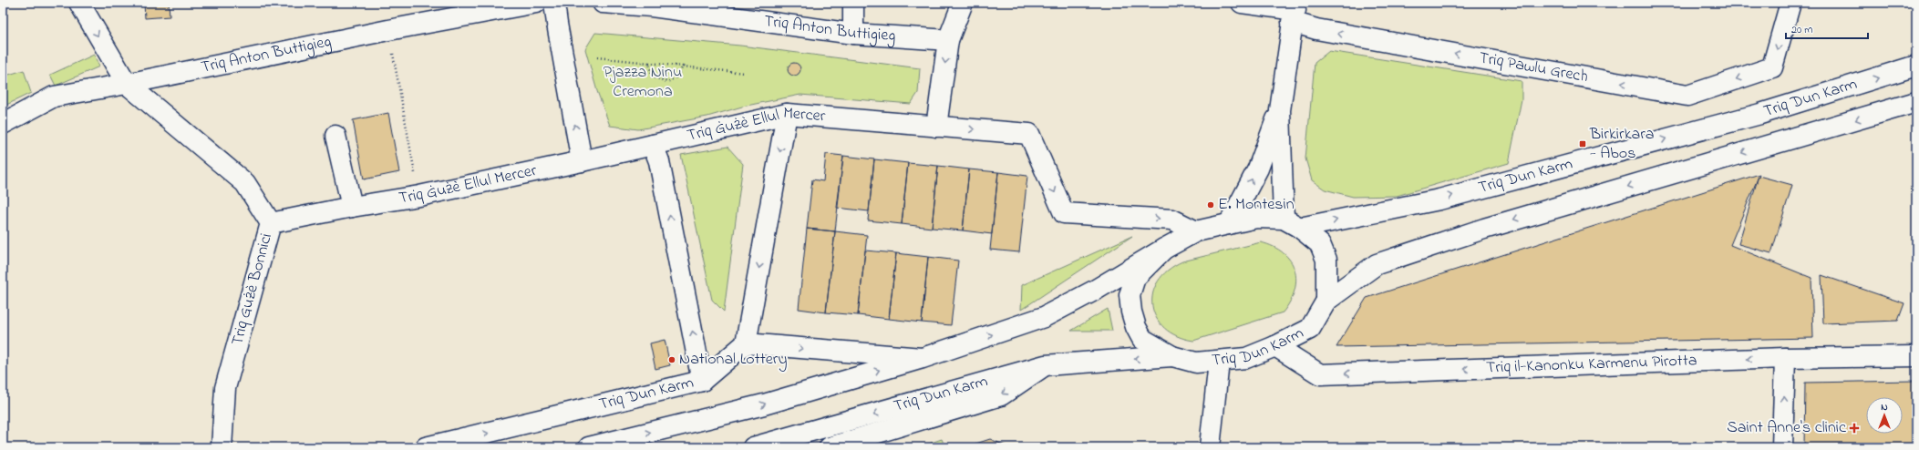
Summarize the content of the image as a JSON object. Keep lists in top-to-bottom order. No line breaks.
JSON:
{"streets":{"main road":["Triq Anton Buttigieg","Triq Pawlu Grech","Triq Dun Karm","Triq Ġużè Ellul Mercer","Triq Gużè Bonnici","Triq il-Kanonku Karmenu Pirotta"]},"crossings":[["Triq Anton Buttigieg","Triq Gużè Bonnici"],["Triq Dun Karm","Triq Ġużè Ellul Mercer"],["Triq Dun Karm","Triq il-Kanonku Karmenu Pirotta"],["Triq Ġużè Ellul Mercer","Triq Gużè Bonnici"]],"one_way":["Triq Pawlu Grech","Triq il-Kanonku Karmenu Pirotta"],"parks":["Pjazza Ninu Cremona"],"places":{"transit":["Birkirkara - Abos"],"other":["E. Montesin","National Lottery"],"health":["Saint Anne's clinic"]},"scale_bar":"20 m","north":"top"}
